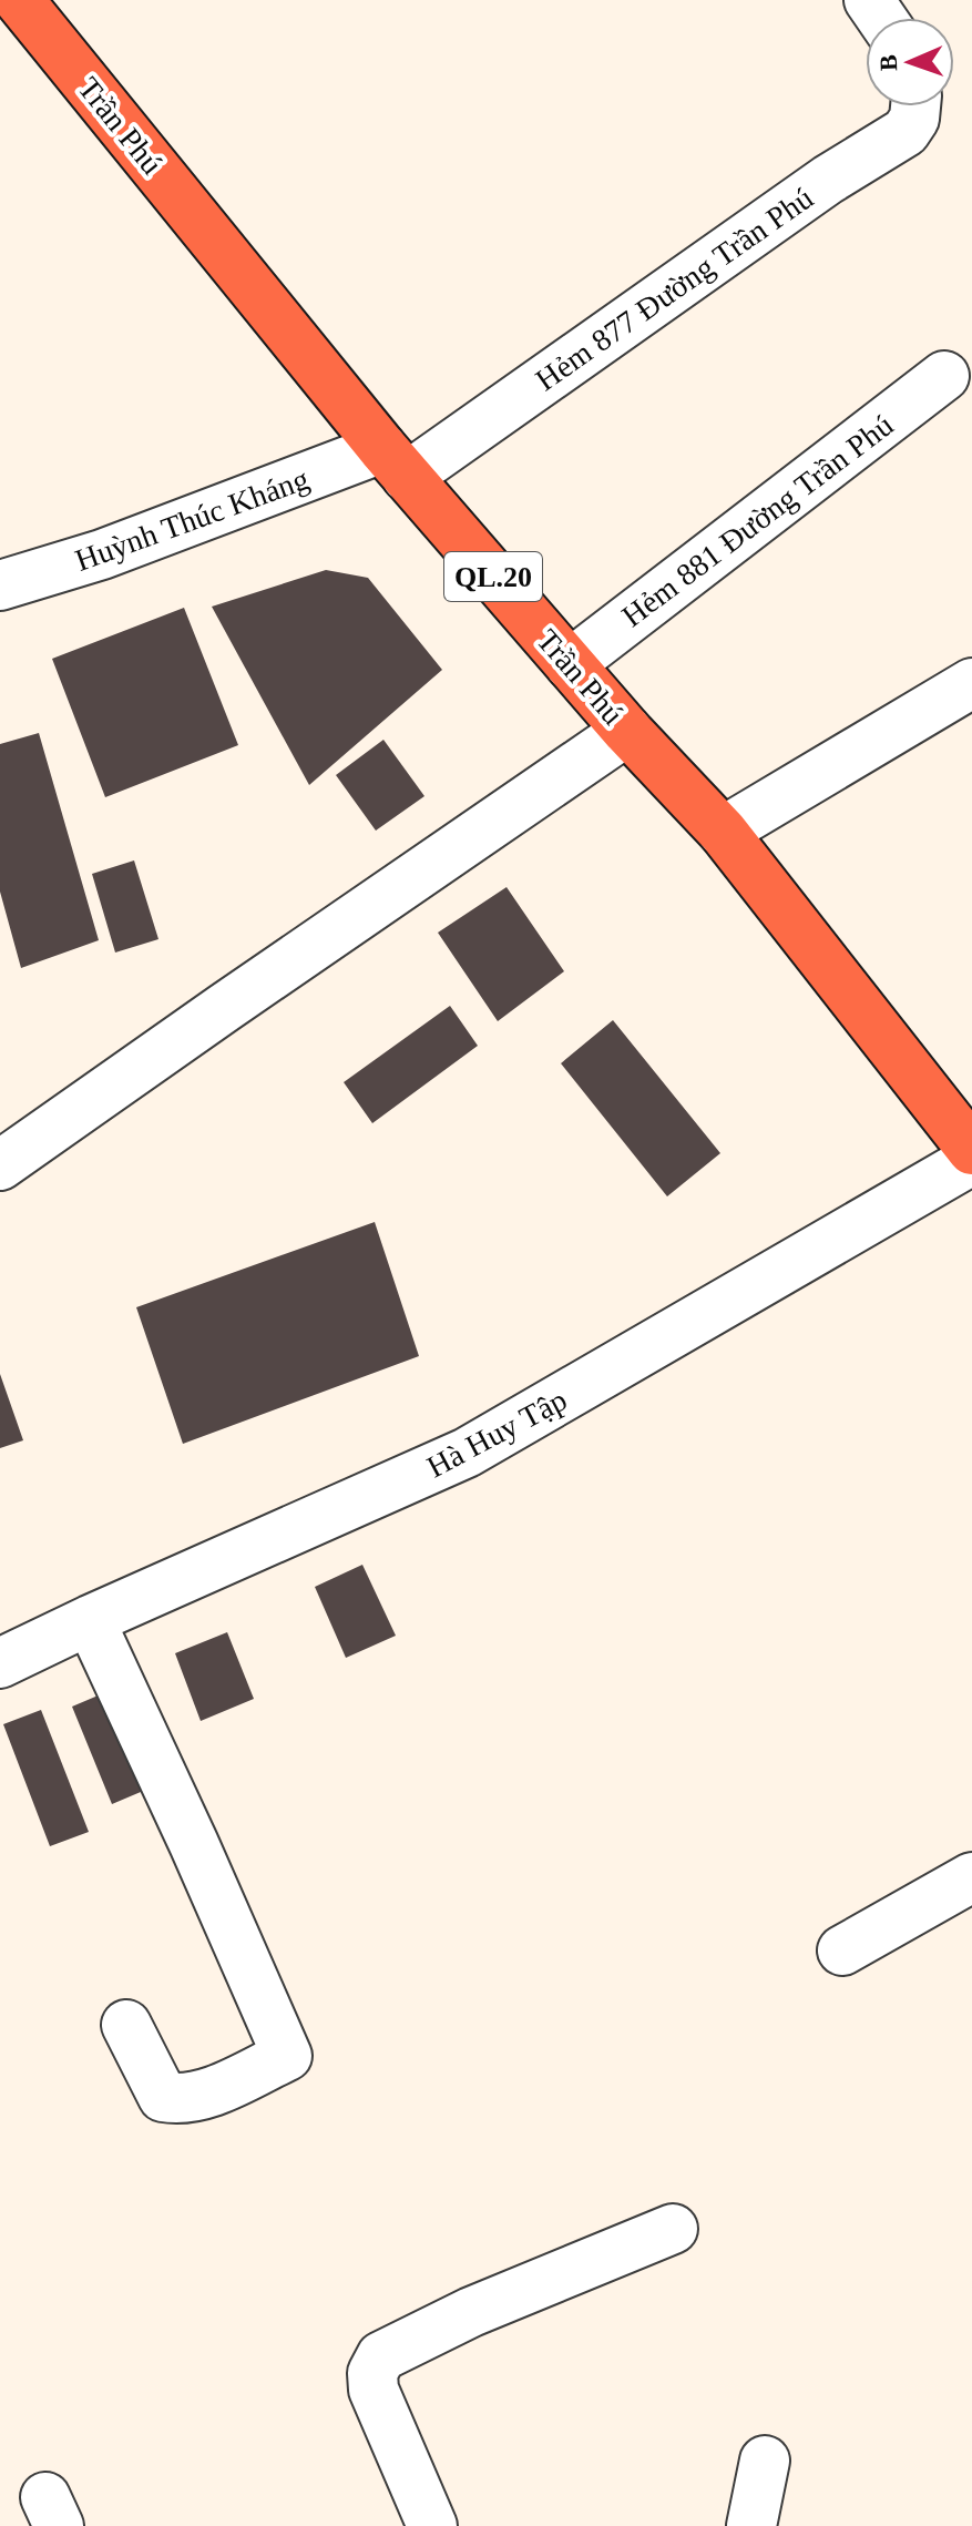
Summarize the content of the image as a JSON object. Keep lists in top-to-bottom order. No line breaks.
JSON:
{"streets":{"highway":["Trần Phú","QL.20"],"street":["Hẻm 877 Đường Trần Phú","Huỳnh Thúc Kháng","Hẻm 881 Đường Trần Phú","Hà Huy Tập"]},"crossings":[["Trần Phú","Hẻm 877 Đường Trần Phú"],["Trần Phú","Huỳnh Thúc Kháng"],["Trần Phú","Hẻm 881 Đường Trần Phú"],["Hẻm 877 Đường Trần Phú","Huỳnh Thúc Kháng"]],"north":"left"}
